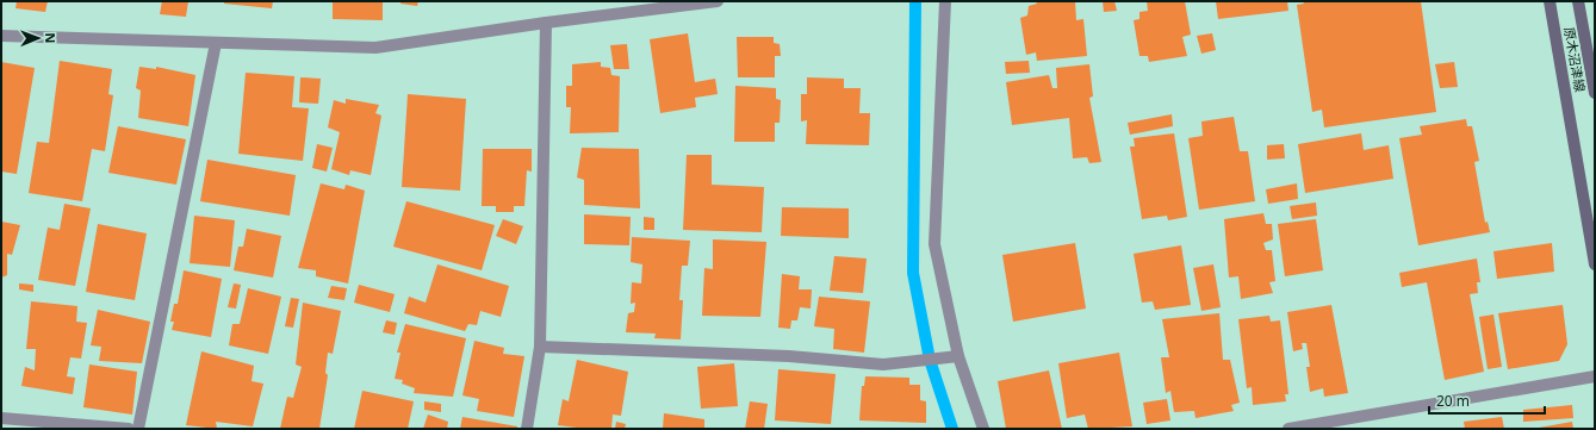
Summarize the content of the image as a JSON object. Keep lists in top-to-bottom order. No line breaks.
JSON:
{"streets":{"main road":["原木沼津線"]},"scale_bar":"20 m","north":"right"}
